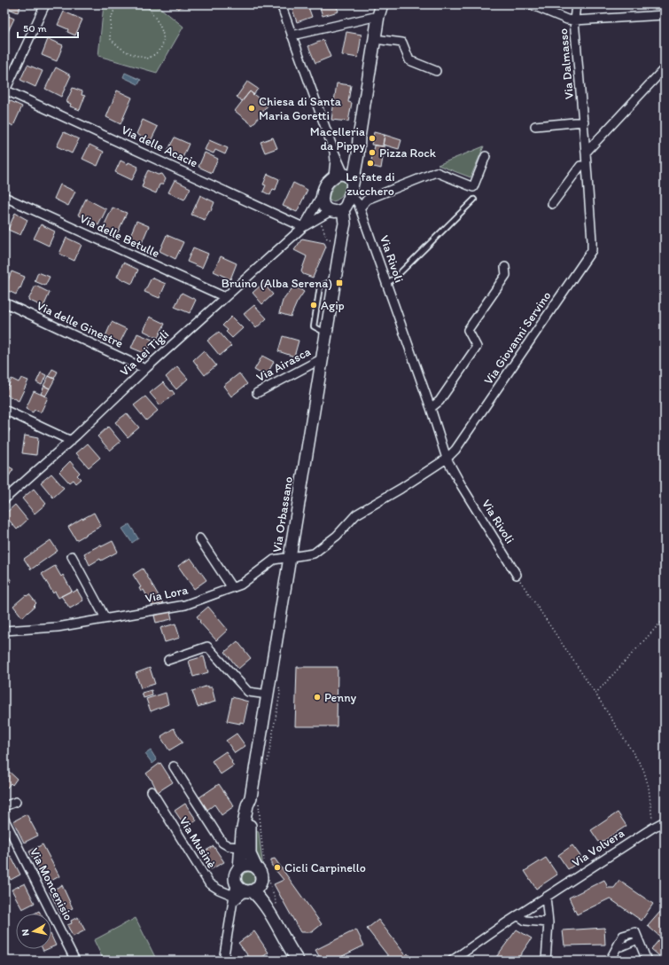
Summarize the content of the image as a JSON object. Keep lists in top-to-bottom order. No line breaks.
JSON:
{"streets":{"main road":["Via Orbassano"],"street":["Via Dalmasso","Via delle Acacie","Via delle Betulle","Via Rivoli","Via delle Ginestre","Via Giovanni Servino","Via dei Tigli","Via Airasca","Via Lora","Via Musinè","Via Volvera","Via Moncenisio"]},"crossings":[["Via Dalmasso","Via Giovanni Servino"],["Via delle Acacie","Via dei Tigli"],["Via delle Betulle","Via dei Tigli"],["Via Rivoli","Via Giovanni Servino"],["Via Rivoli","Via dei Tigli"],["Via Rivoli","Via Orbassano"],["Via delle Ginestre","Via dei Tigli"],["Via Giovanni Servino","Via Orbassano"],["Via Giovanni Servino","Via Lora"],["Via dei Tigli","Via Orbassano"],["Via Airasca","Via Orbassano"],["Via Orbassano","Via Lora"]],"places":{"other":["Chiesa di Santa Maria Goretti","Macelleria da Pippy","Pizza Rock","Le fate di zucchero","Agip","Penny","Cicli Carpinello"],"transit":["Bruino (Alba Serena)"]},"scale_bar":"50 m","north":"left"}
